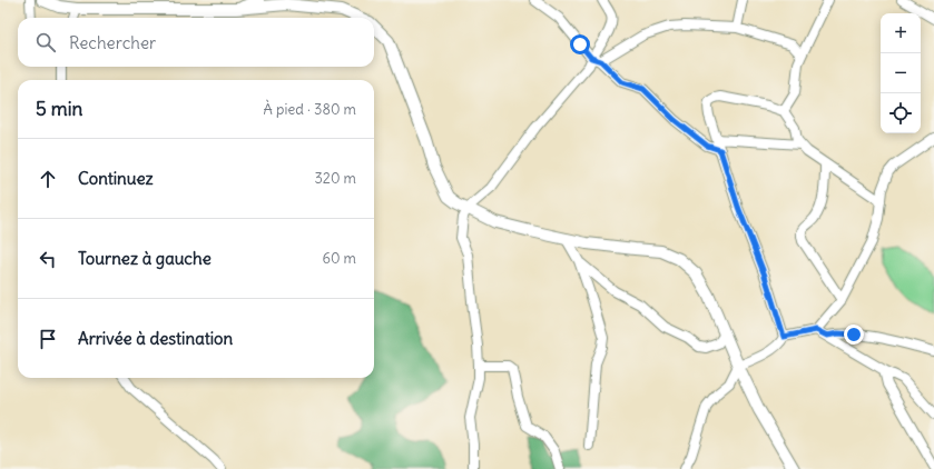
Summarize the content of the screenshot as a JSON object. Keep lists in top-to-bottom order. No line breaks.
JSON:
{"page":{"map_buttons":["+","−"],"search":"Rechercher","heading":["5 min","À pied · 380 m"],"list":[["Continuez","320 m"],["Tournez à gauche","60 m"],"Arrivée à destination"]}}
